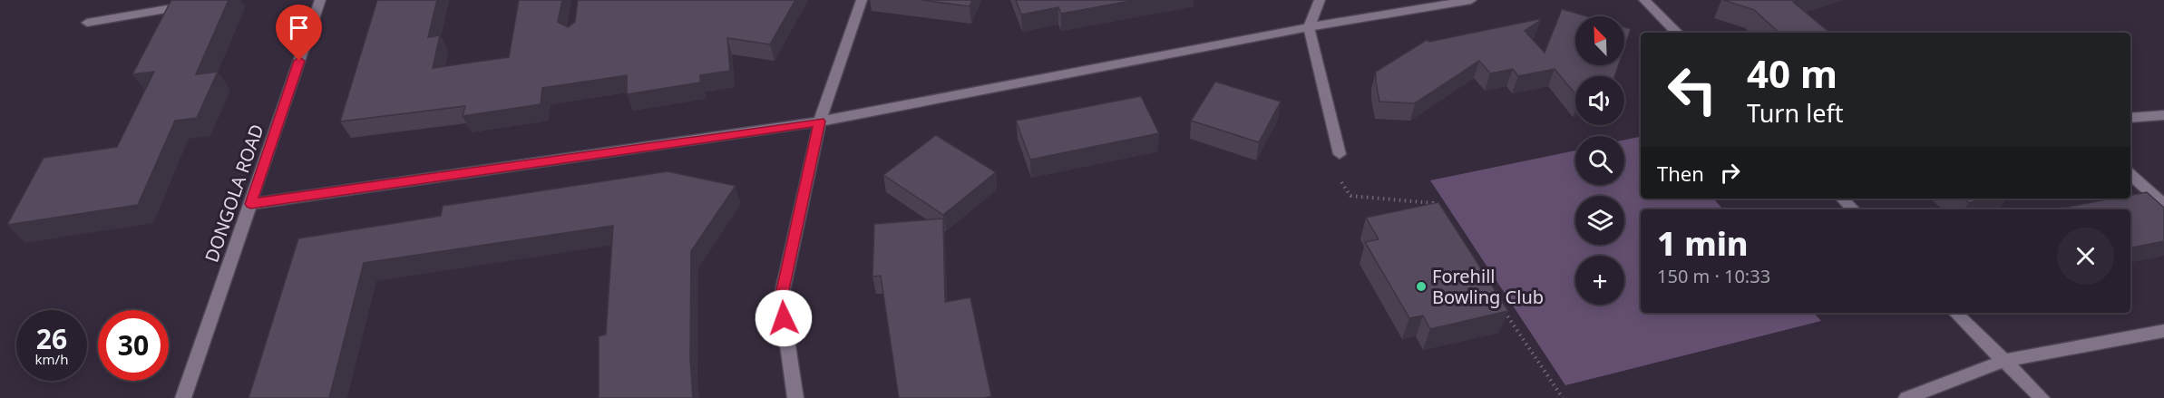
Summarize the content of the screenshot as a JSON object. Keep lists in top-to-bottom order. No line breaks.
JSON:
{"streets":{"street":["DONGOLA ROAD"]},"places":["Forehill Bowling Club"],"north":"top left","page":{"map_buttons":"+","turn":["40 m","Turn left"],"then":"Then","heading":["1 min","150 m · 10:33"],"speed":"26 km/h","limit":"30"}}
